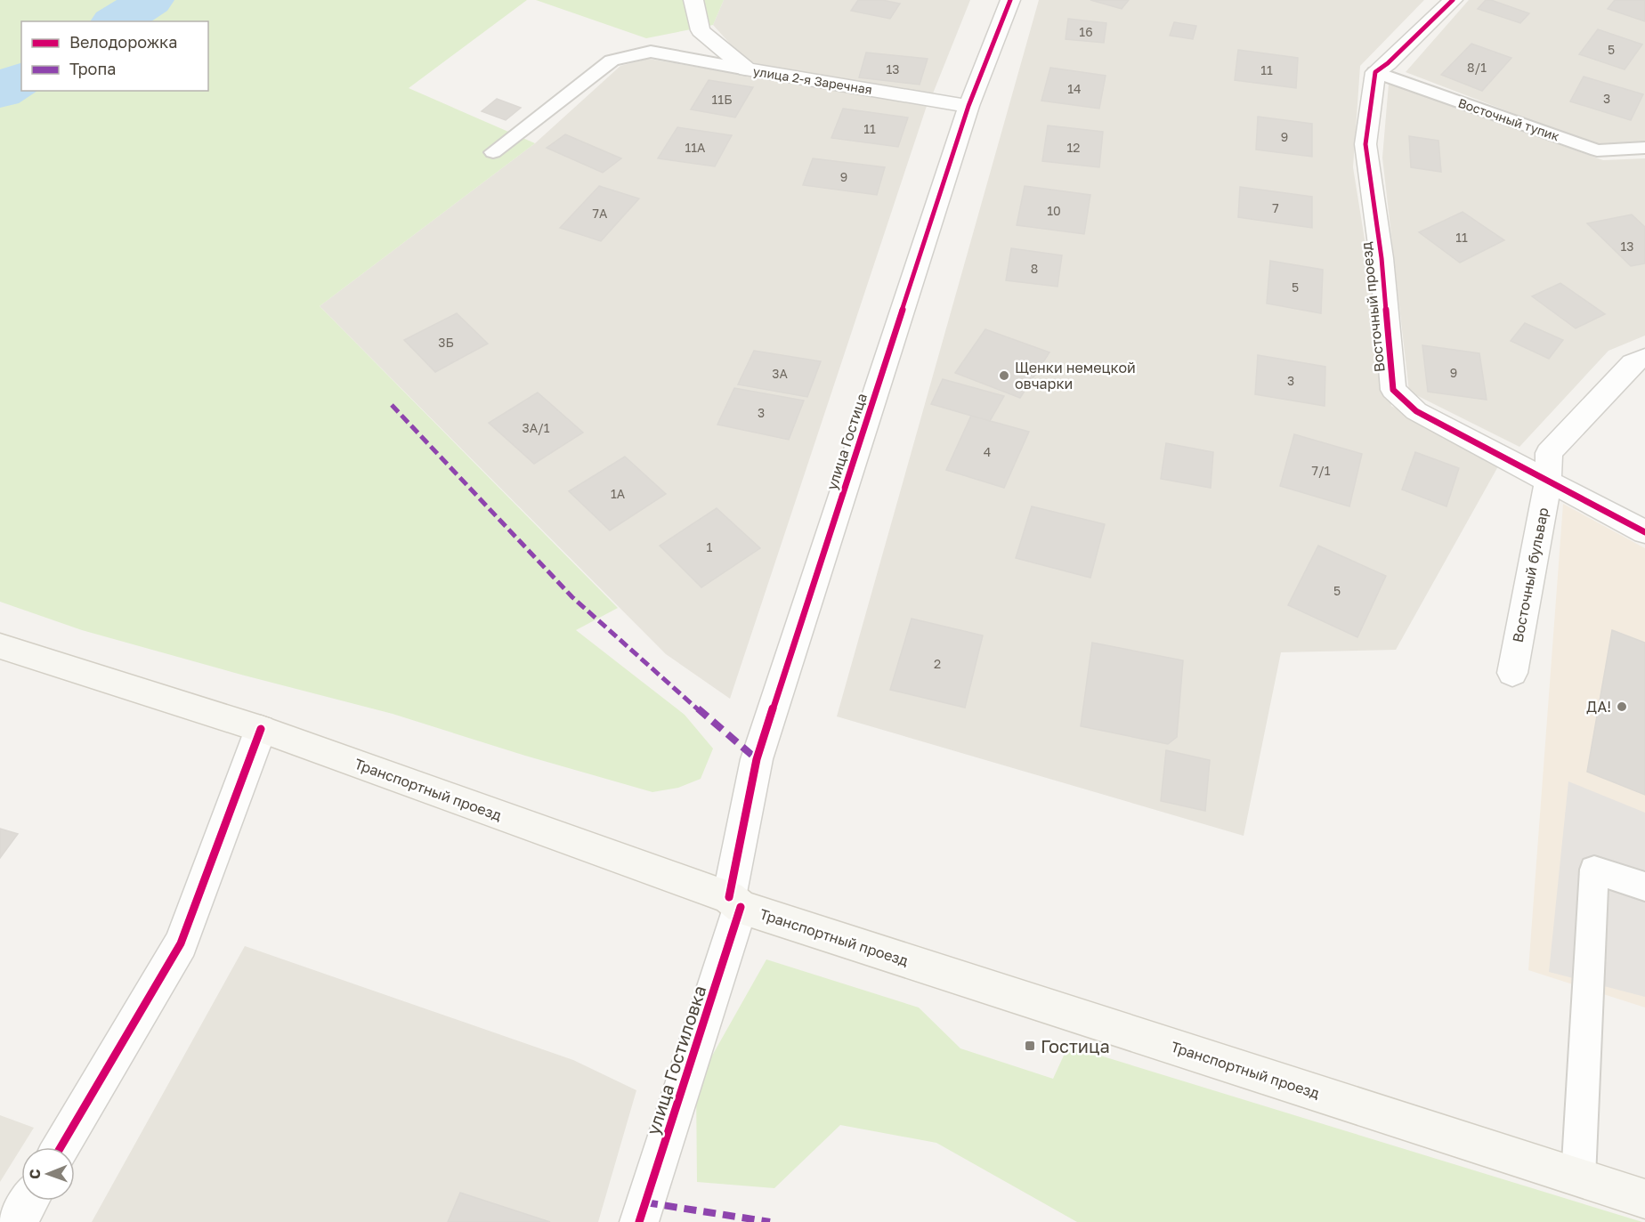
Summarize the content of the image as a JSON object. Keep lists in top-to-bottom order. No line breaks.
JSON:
{"streets":{"main road":["Транспортный проезд"],"street":["улица 2-я Заречная","Восточный проезд","улица Гостица","Восточный бульвар","улица Гостиловка"],"lane":["Восточный тупик"]},"crossings":[["улица 2-я Заречная","улица Гостица"],["Восточный тупик","Восточный проезд"],["Восточный проезд","Восточный бульвар"],["улица Гостица","Транспортный проезд"],["улица Гостица","улица Гостиловка"],["Транспортный проезд","улица Гостиловка"]],"places":{"other":["Щенки немецкой овчарки","ДА!"],"transit":["Гостица"]},"house_numbers":["16","5","8/1","13","11","14","3","11Б","11","9","11А","12","9","7","10","7А","11","13","8","5","3Б","9","3А","3","3","3А/1","4","7/1","1А","1","5","2"],"legend":["Велодорожка","Тропа"],"north":"left"}
